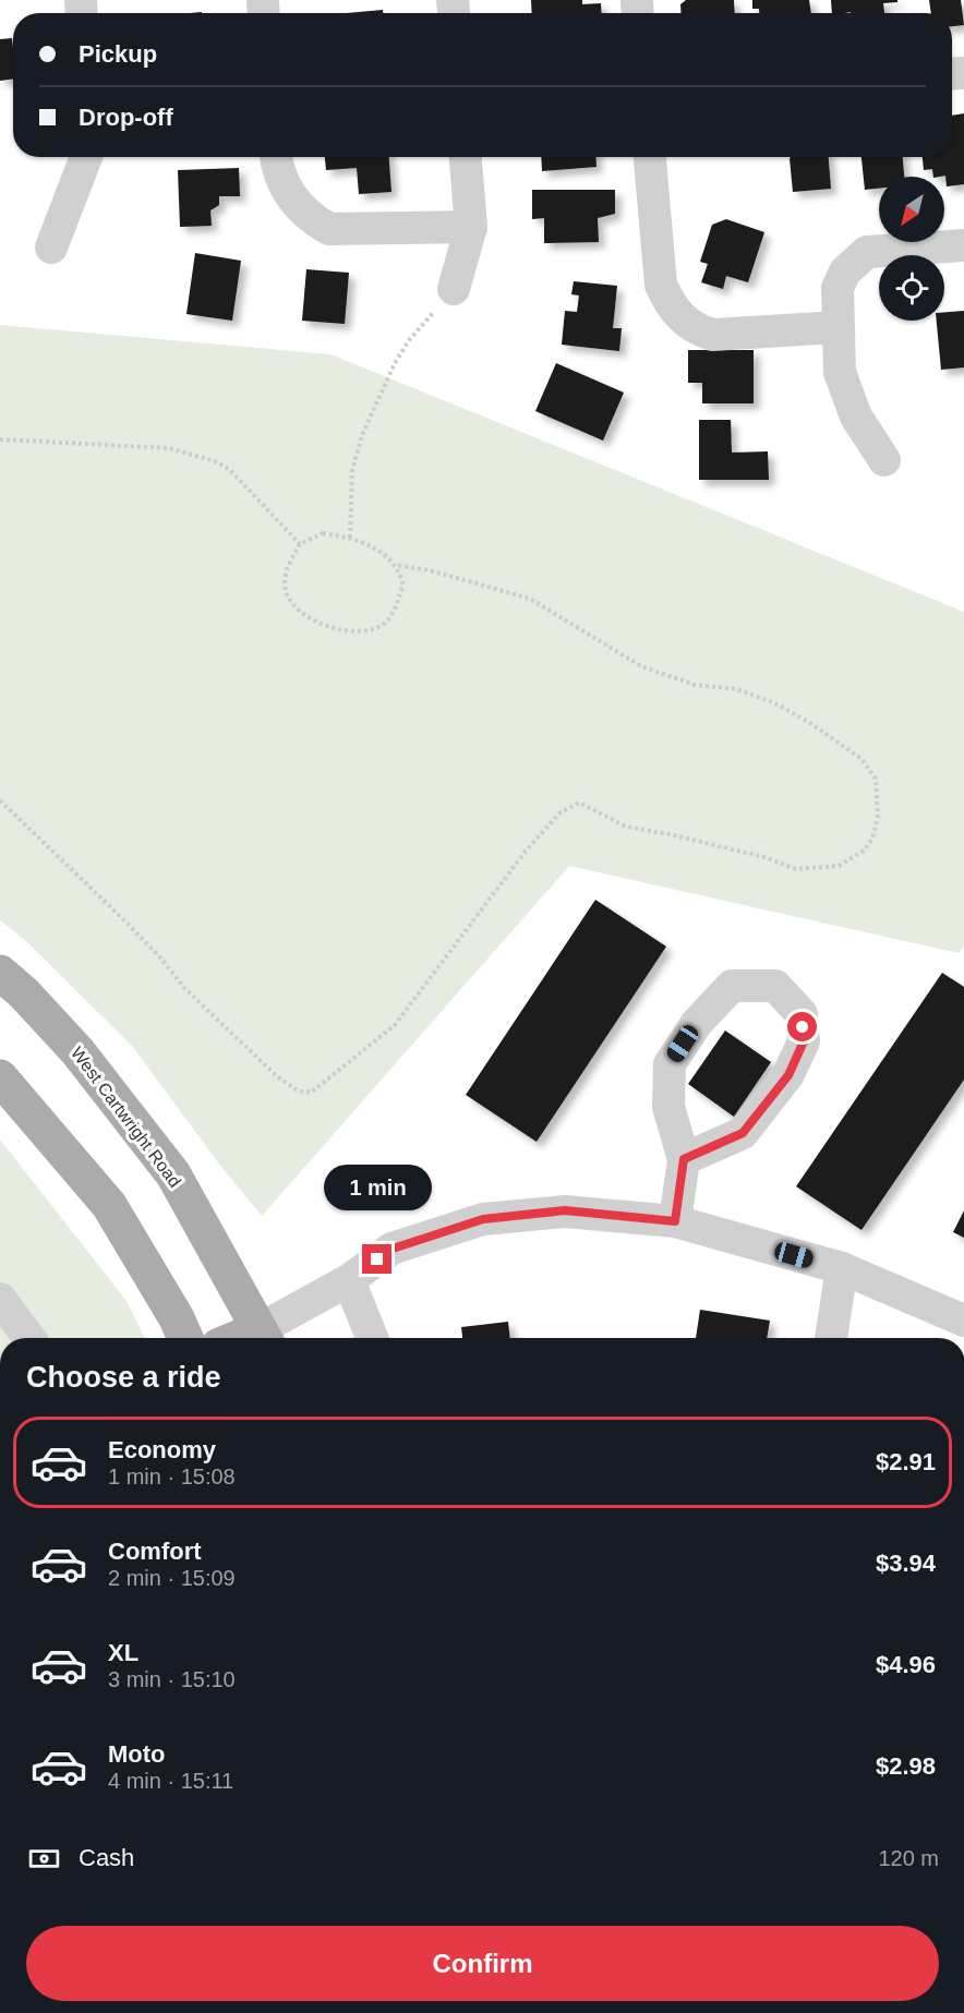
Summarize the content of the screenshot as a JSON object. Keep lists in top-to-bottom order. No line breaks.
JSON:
{"streets":{"main road":["West Cartwright Road"]},"north":"bottom left","page":{"banner":["Pickup","Drop-off"],"bubble":"1 min","heading":"Choose a ride","list":[{"name":"Economy","note":"1 min · 15:08","value":"$2.91"},{"name":"Comfort","note":"2 min · 15:09","value":"$3.94"},{"name":"XL","note":"3 min · 15:10","value":"$4.96"},{"name":"Moto","note":"4 min · 15:11","value":"$2.98"}],"pay":["Cash","120 m"],"buttons":"Confirm"}}
